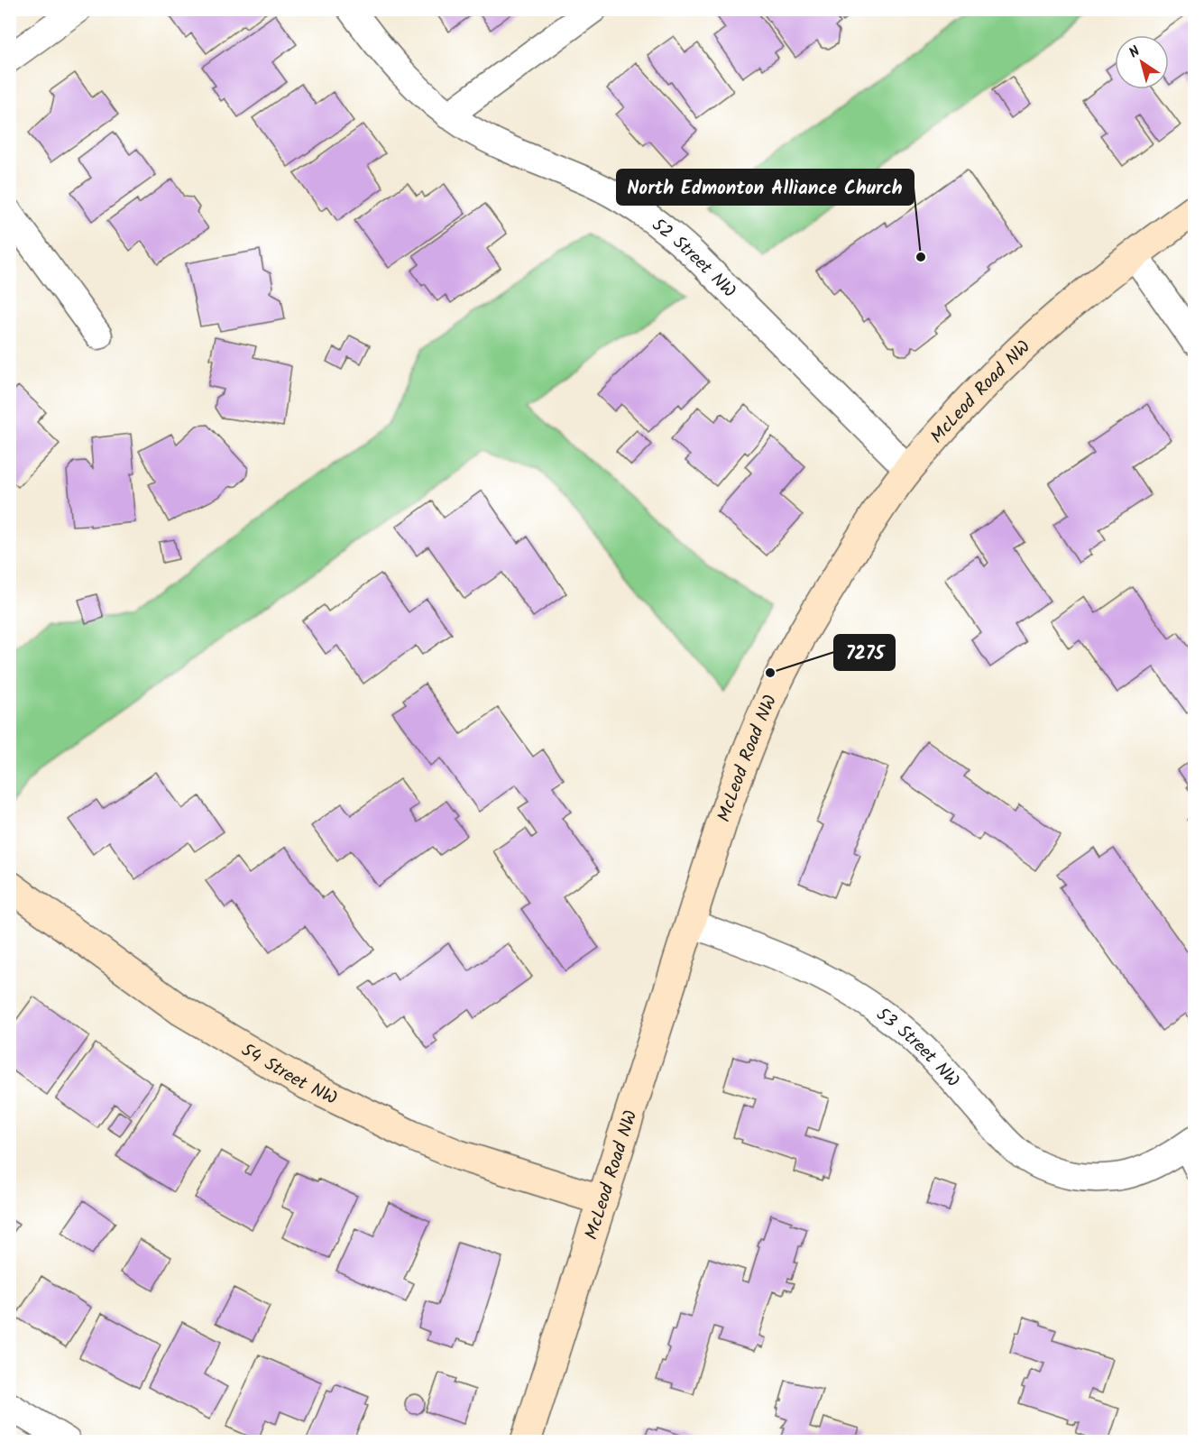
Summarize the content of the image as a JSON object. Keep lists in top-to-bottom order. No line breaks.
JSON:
{"streets":{"street":["52 Street NW","McLeod Road NW","53 Street NW","54 Street NW"]},"crossings":[["52 Street NW","McLeod Road NW"],["McLeod Road NW","53 Street NW"],["McLeod Road NW","54 Street NW"]],"places":["North Edmonton Alliance Church","7275"],"north":"top left"}
